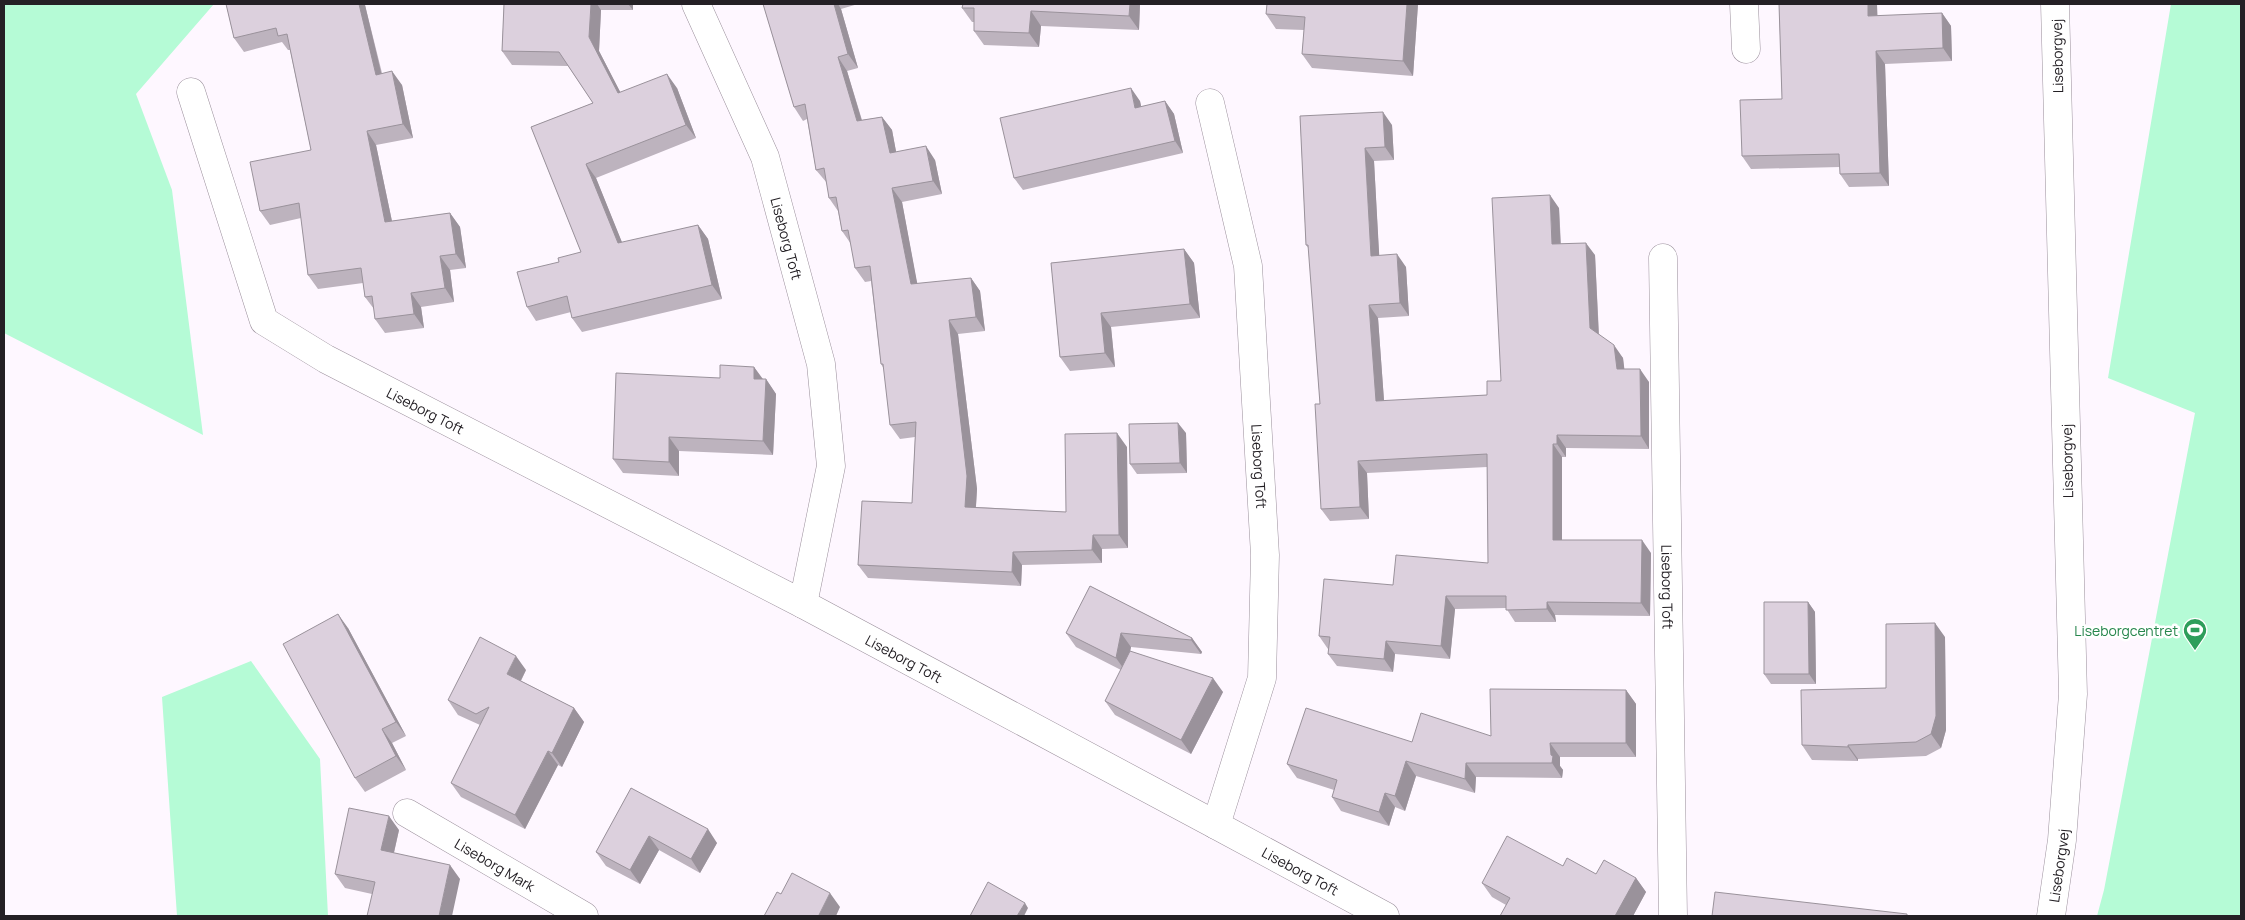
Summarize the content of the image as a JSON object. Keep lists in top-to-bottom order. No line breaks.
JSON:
{"streets":{"street":["Liseborgvej","Liseborg Toft","Liseborg Mark"]},"places":{"sports":["Liseborgcentret"]}}
